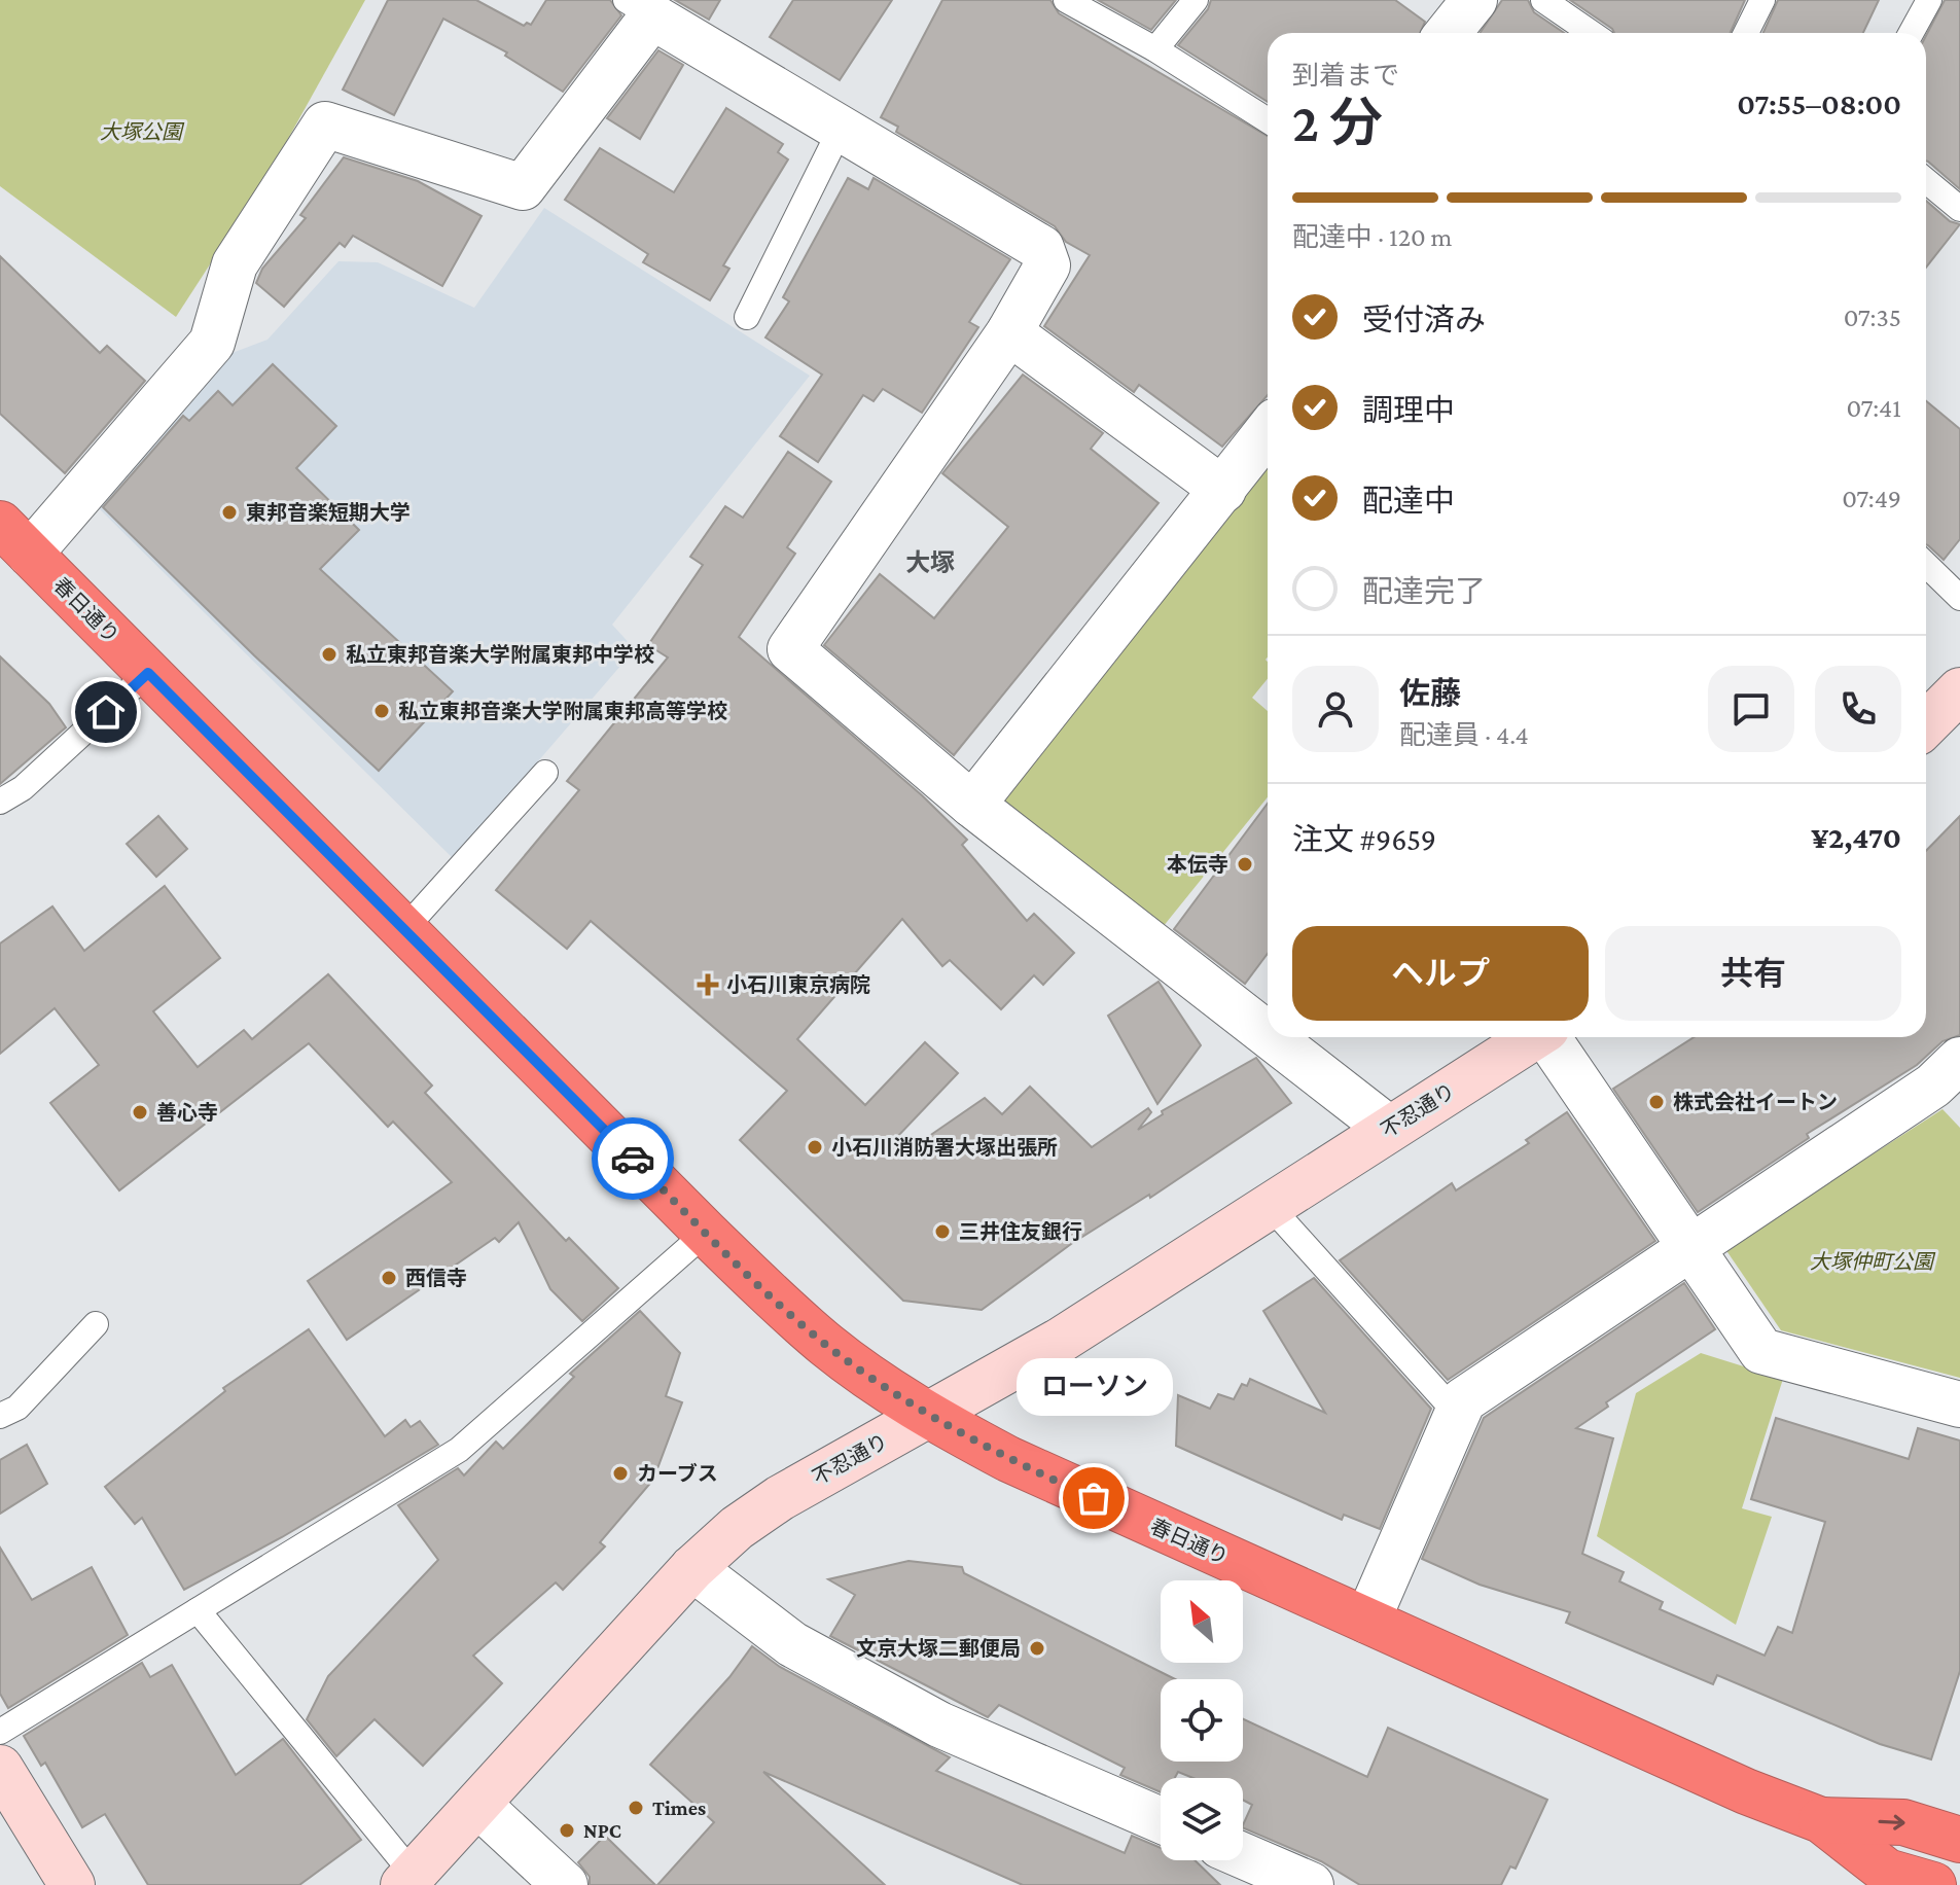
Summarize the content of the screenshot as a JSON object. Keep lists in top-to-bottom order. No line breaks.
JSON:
{"streets":{"highway":["春日通り"],"main road":["不忍通り"]},"crossings":[["春日通り","不忍通り"]],"districts":["大塚"],"parks":["大塚公園","大塚仲町公園"],"places":{"other":["東邦音楽短期大学","私立東邦音楽大学附属東邦中学校","私立東邦音楽大学附属東邦高等学校","本伝寺","株式会社イートン","善心寺","小石川消防署大塚出張所","三井住友銀行","西信寺","カーブス","ローソン","文京大塚二郵便局","Times","NPC"],"health":["小石川東京病院"]},"north":"top left","page":{"heading":["2 分","到着まで","07:55–08:00"],"panel":["佐藤","配達員 · 4.4","注文 #9659","¥2,470"],"bar":"配達中 · 120 m","list":[["受付済み","07:35"],["調理中","07:41"],["配達中","07:49"],"配達完了"],"buttons":["ヘルプ","共有"],"bubble":"ローソン"}}
